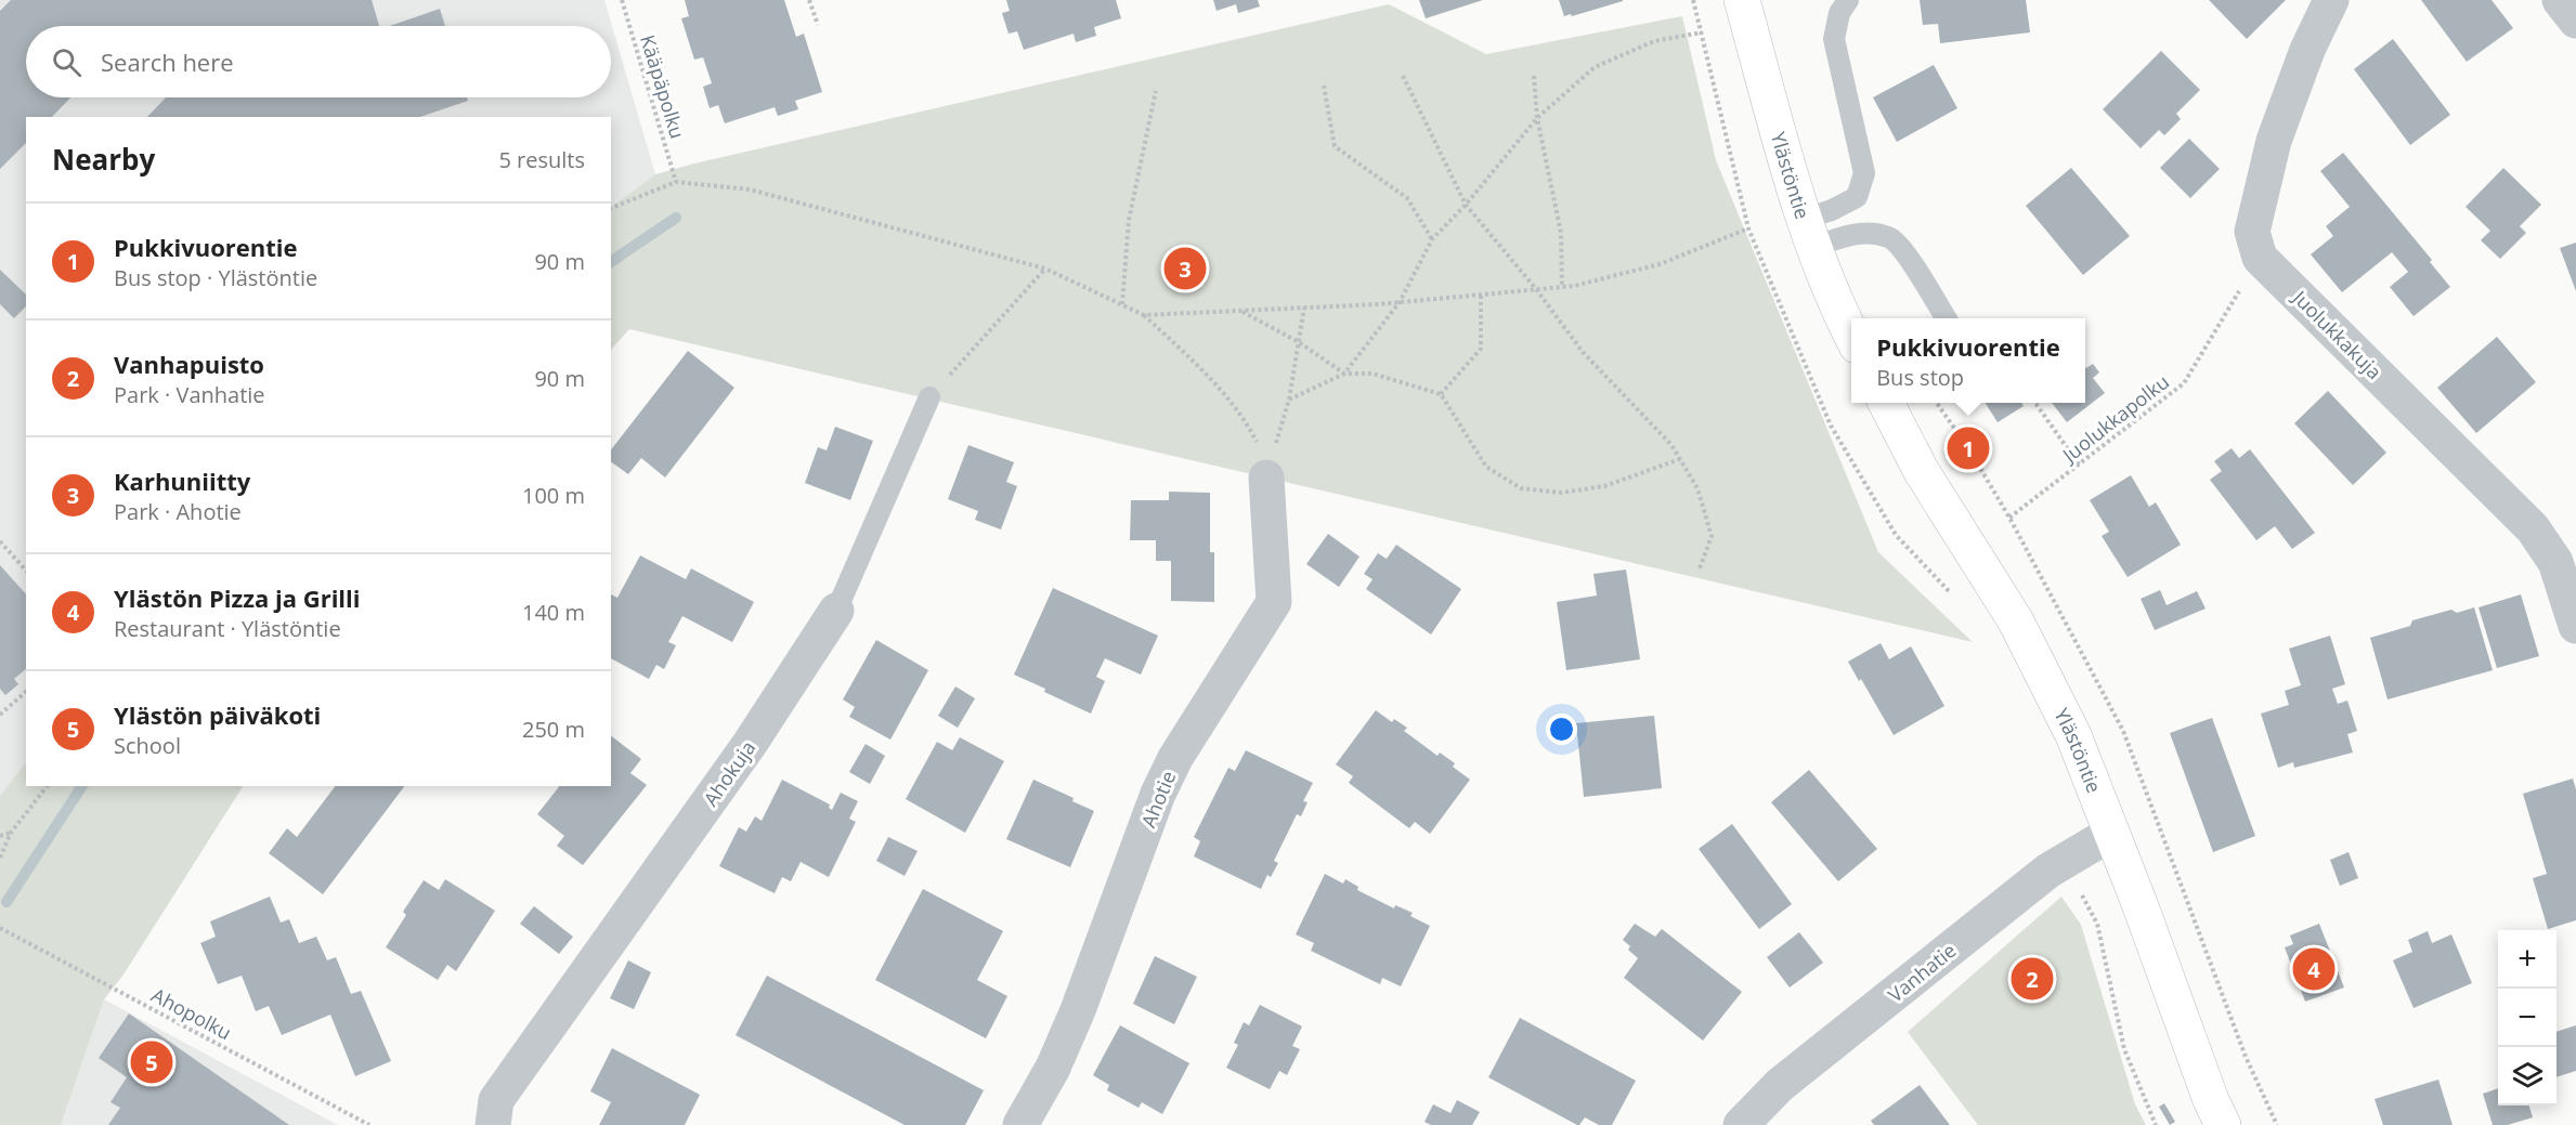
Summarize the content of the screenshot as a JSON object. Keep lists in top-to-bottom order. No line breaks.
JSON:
{"streets":{"main road":["Ylästöntie"],"street":["Juolukkakuja","Ahokuja","Ahotie","Vanhatie"],"path":["Kääpäpolku","Juolukkapolku","Ahopolku"]},"crossings":[["Ylästöntie","Vanhatie"],["Juolukkakuja","Juolukkapolku"]],"page":{"search":"Search here","heading":["Nearby","5 results"],"list":[{"mark":"1","name":"Pukkivuorentie","note":"Bus stop · Ylästöntie","value":"90 m"},{"mark":"2","name":"Vanhapuisto","note":"Park · Vanhatie","value":"90 m"},{"mark":"3","name":"Karhuniitty","note":"Park · Ahotie","value":"100 m"},{"mark":"4","name":"Ylästön Pizza ja Grilli","note":"Restaurant · Ylästöntie","value":"140 m"},{"mark":"5","name":"Ylästön päiväkoti","note":"School","value":"250 m"}],"pins":["3","1","4","2","5"],"popup":["Pukkivuorentie","Bus stop"],"map_buttons":["+","−"]}}
